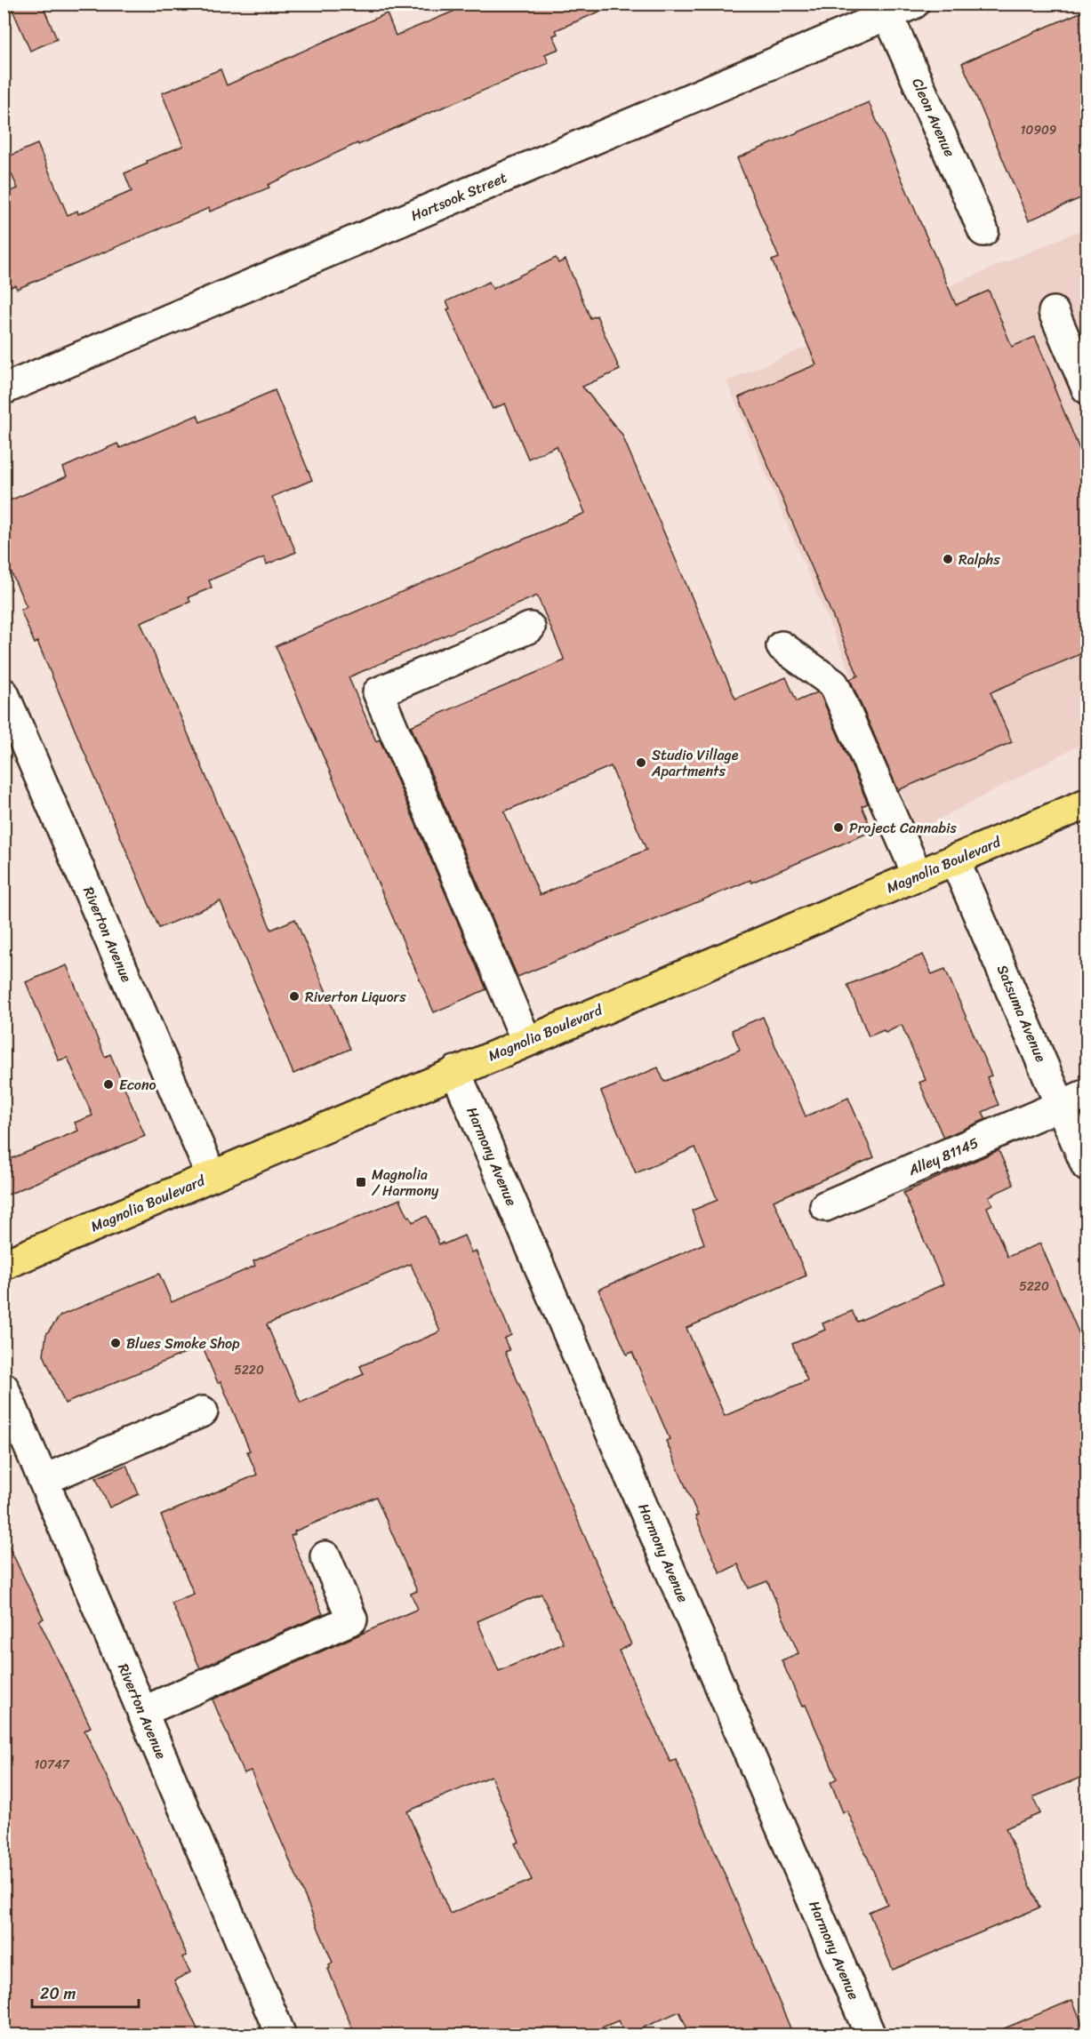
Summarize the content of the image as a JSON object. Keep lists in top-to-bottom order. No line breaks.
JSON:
{"streets":{"main road":["Magnolia Boulevard"],"street":["Cleon Avenue","Hartsook Street","Riverton Avenue","Satsuma Avenue","Harmony Avenue","Alley 81145"]},"crossings":[["Cleon Avenue","Hartsook Street"],["Magnolia Boulevard","Riverton Avenue"],["Magnolia Boulevard","Satsuma Avenue"],["Magnolia Boulevard","Harmony Avenue"],["Satsuma Avenue","Alley 81145"]],"places":{"other":["Ralphs","Studio Village Apartments","Project Cannabis","Riverton Liquors","Econo","Blues Smoke Shop"],"transit":["Magnolia / Harmony"]},"house_numbers":["10909","5220","5220","10747"],"scale_bar":"20 m"}
